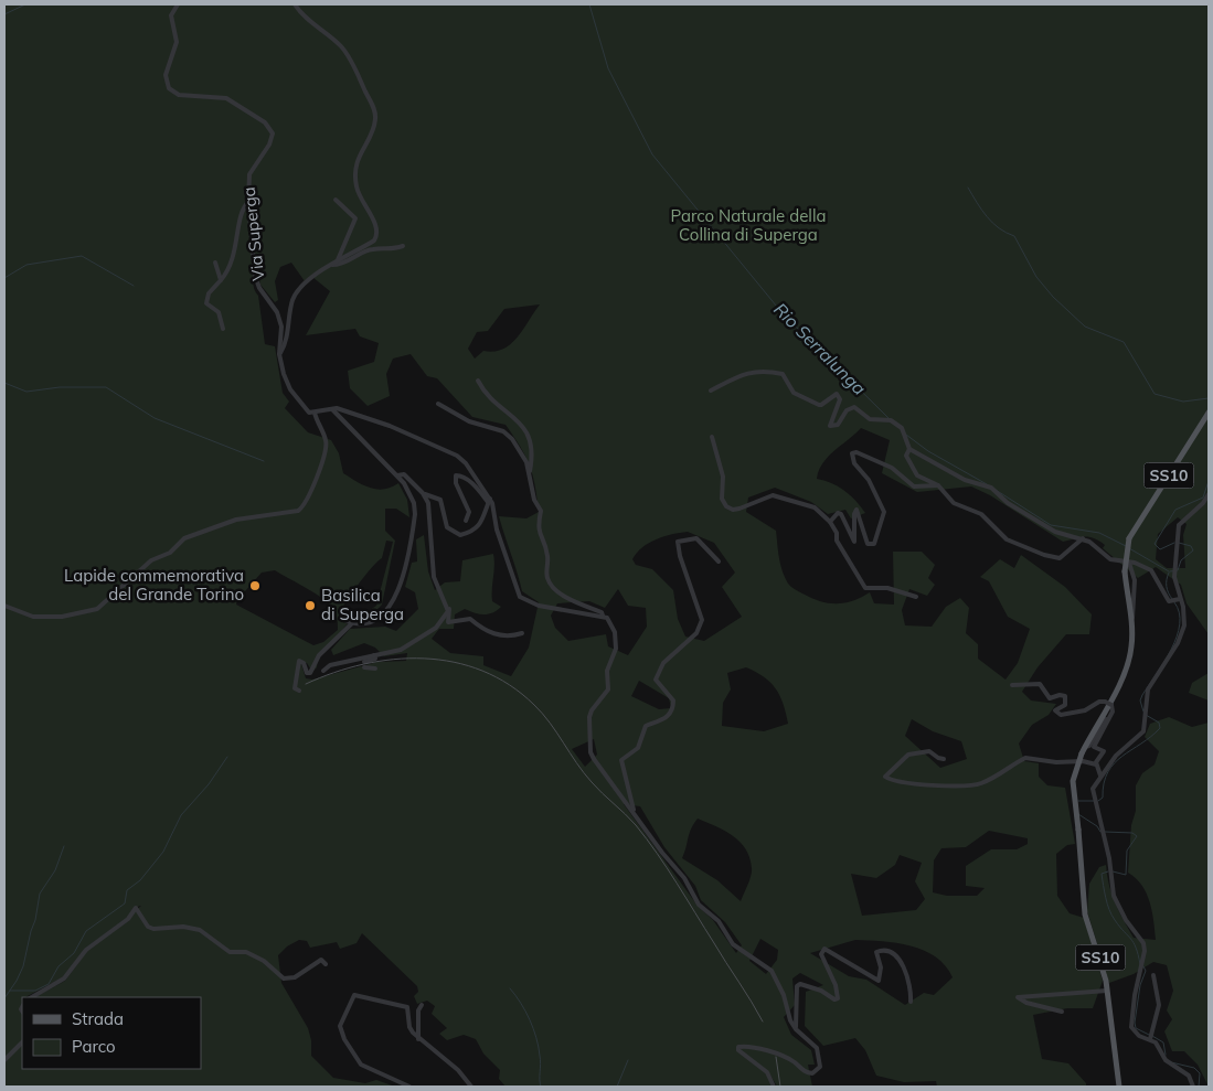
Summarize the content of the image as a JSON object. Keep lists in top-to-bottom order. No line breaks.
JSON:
{"streets":{"main road":["SS10"],"street":["Via Superga"]},"water":["Rio Serralunga"],"parks":["Parco Naturale della Collina di Superga"],"places":["Lapide commemorativa del Grande Torino","Basilica di Superga"],"legend":["Strada","Parco"]}
